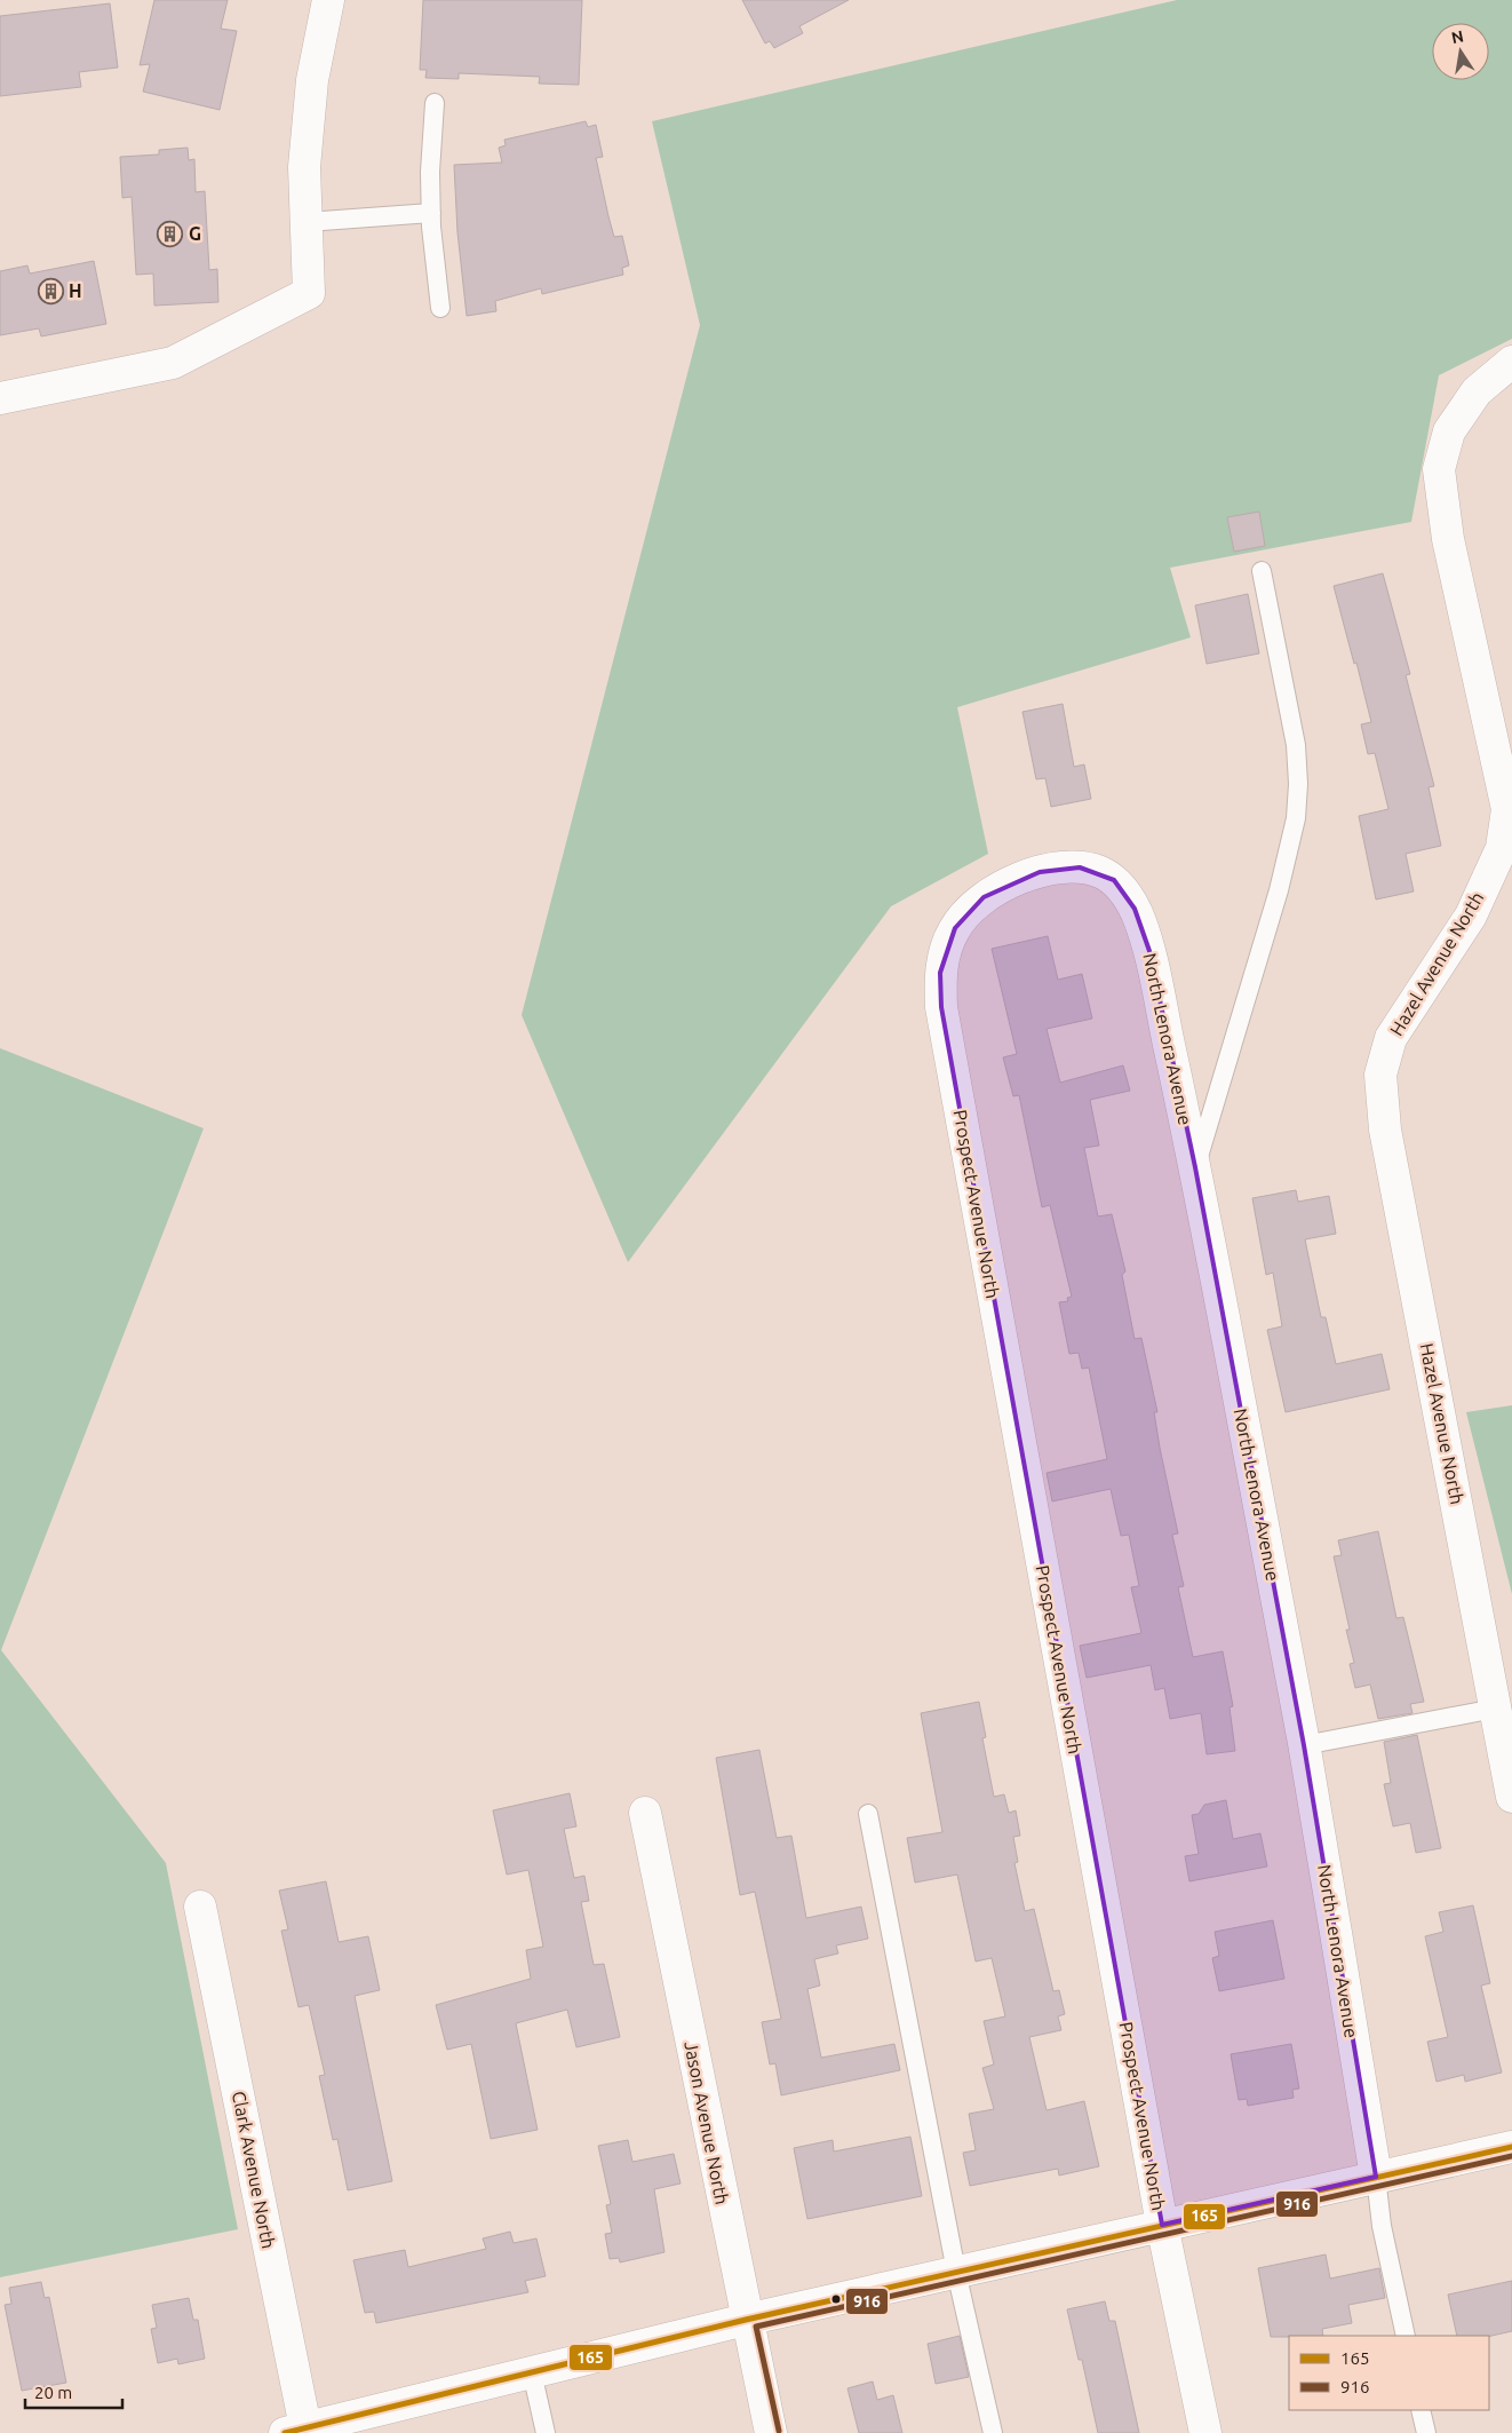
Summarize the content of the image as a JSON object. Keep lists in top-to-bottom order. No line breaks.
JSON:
{"streets":{"street":["Hazel Avenue North","North Lenora Avenue","Prospect Avenue North","Jason Avenue North","Clark Avenue North"]},"crossings":[["North Lenora Avenue","Prospect Avenue North"]],"places":{"building":["G","H"]},"lines":["transit line 165","transit line 916"],"legend":["165","916"],"scale_bar":"20 m","north":"top"}
